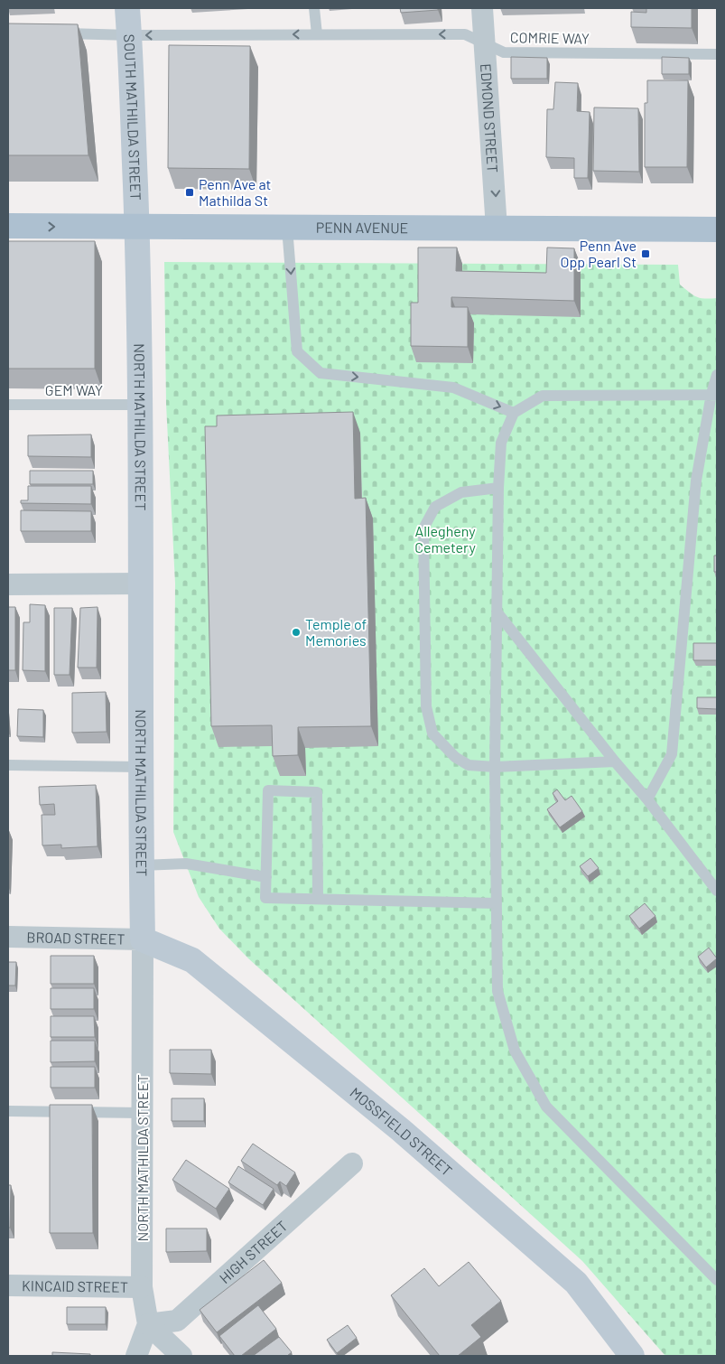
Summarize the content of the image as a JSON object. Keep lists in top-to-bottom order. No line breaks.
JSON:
{"streets":{"main road":["PENN AVENUE"],"street":["SOUTH MATHILDA STREET","EDMOND STREET","NORTH MATHILDA STREET","BROAD STREET","MOSSFIELD STREET","HIGH STREET","KINCAID STREET"],"lane":["COMRIE WAY","GEM WAY"]},"crossings":[["COMRIE WAY","SOUTH MATHILDA STREET"],["COMRIE WAY","EDMOND STREET"],["SOUTH MATHILDA STREET","PENN AVENUE"],["SOUTH MATHILDA STREET","NORTH MATHILDA STREET"],["EDMOND STREET","PENN AVENUE"],["PENN AVENUE","NORTH MATHILDA STREET"],["GEM WAY","NORTH MATHILDA STREET"],["NORTH MATHILDA STREET","BROAD STREET"],["NORTH MATHILDA STREET","MOSSFIELD STREET"],["NORTH MATHILDA STREET","HIGH STREET"],["NORTH MATHILDA STREET","KINCAID STREET"],["BROAD STREET","MOSSFIELD STREET"]],"one_way":["COMRIE WAY","EDMOND STREET"],"parks":["Allegheny Cemetery"],"places":{"transit":["Penn Ave at Mathilda St","Penn Ave Opp Pearl St"],"other":["Temple of Memories"]}}
